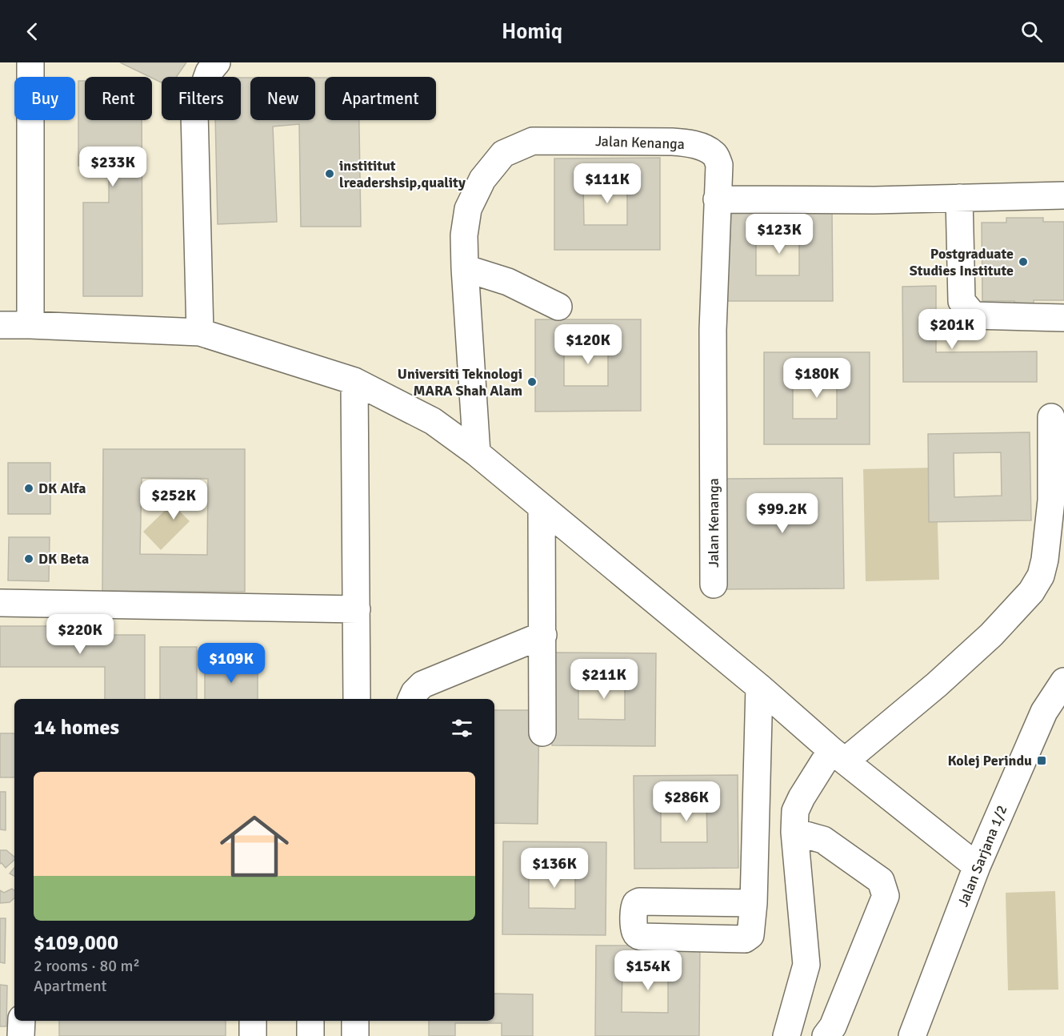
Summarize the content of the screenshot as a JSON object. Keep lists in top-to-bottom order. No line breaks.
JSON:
{"streets":{"street":["Jalan Kenanga","Jalan Sarjana 1/2"]},"places":{"other":["instititut lreadershsip,quality","Postgraduate Studies Institute","Universiti Teknologi MARA Shah Alam","DK Alfa","DK Beta"],"transit":["Kolej Perindu"]},"page":{"header":"Homiq","chip":["Buy","Rent","Filters","New","Apartment"],"price":["$233K","$111K","$123K","$201K","$120K","$180K","$252K","$99.2K","$220K","$109K","$211K","$286K","$136K","$154K"],"heading":"14 homes","list":[{"name":"$109,000","note":"2 rooms · 80 m² · Apartment"}]}}
